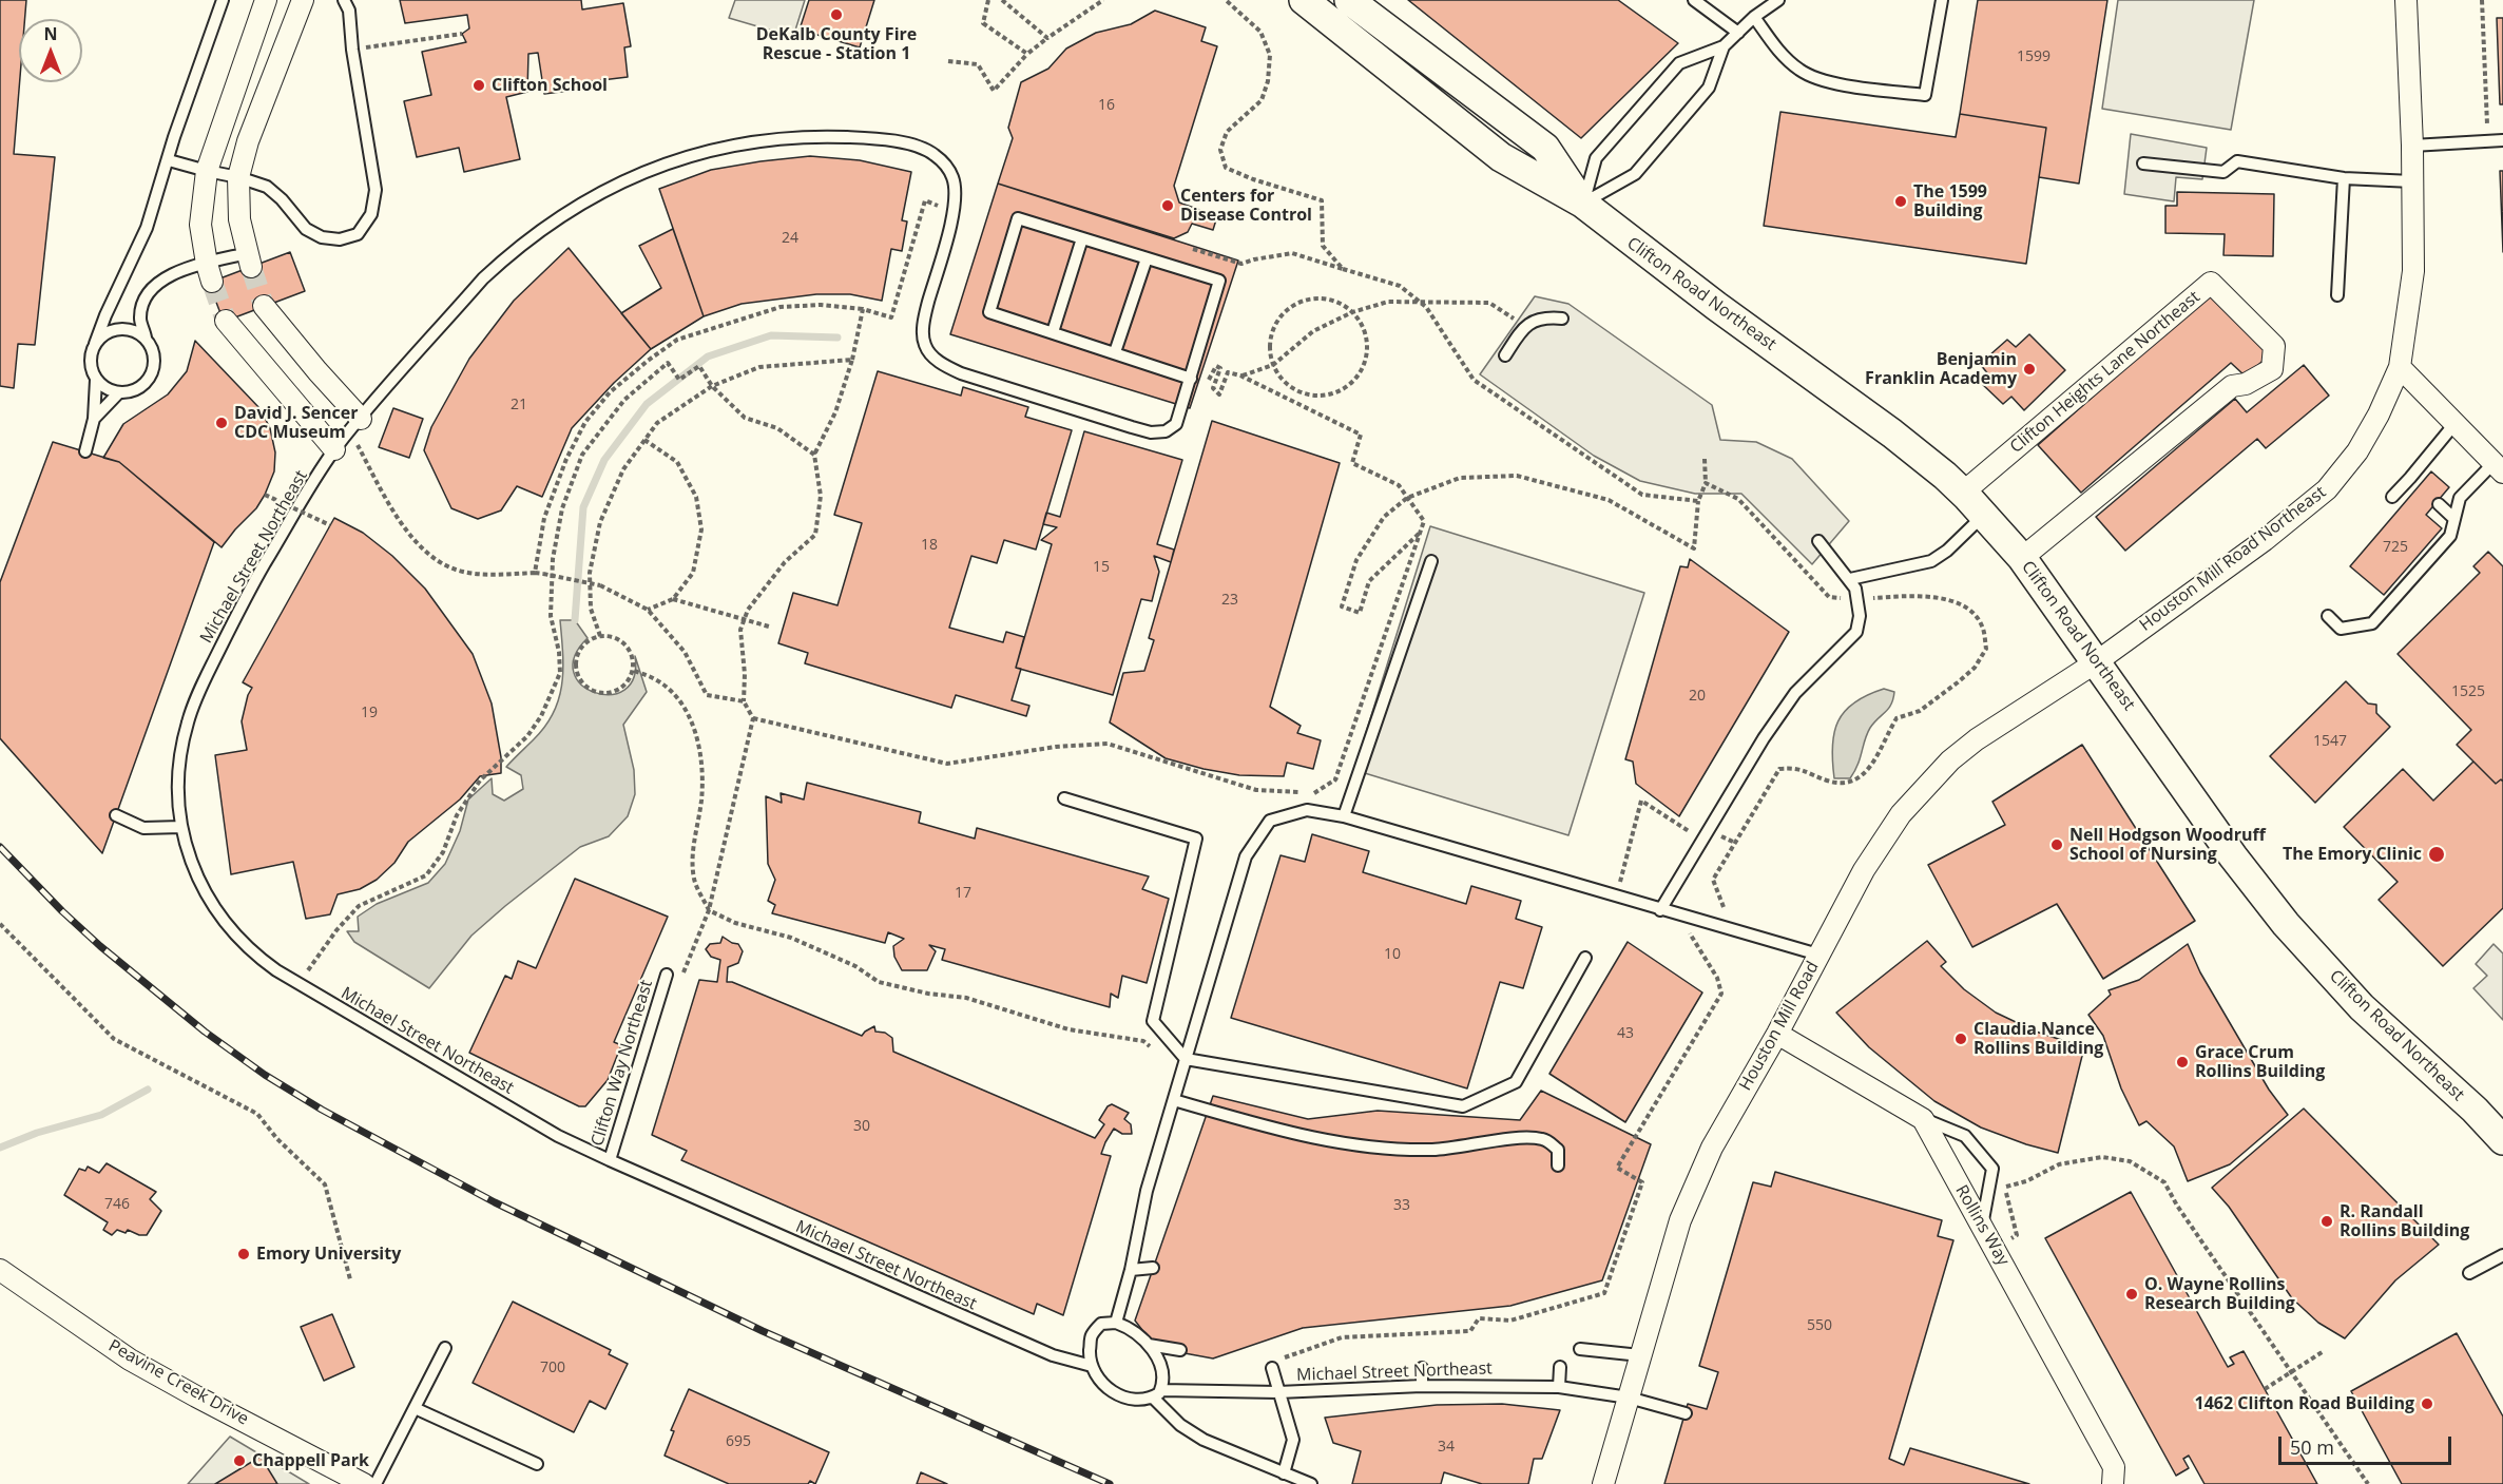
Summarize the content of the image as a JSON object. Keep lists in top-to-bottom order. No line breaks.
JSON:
{"streets":{"main road":["Clifton Road Northeast"],"street":["Clifton Heights Lane Northeast","Houston Mill Road Northeast","Houston Mill Road","Rollins Way","Peavine Creek Drive"],"lane":["Michael Street Northeast","Clifton Way Northeast"]},"crossings":[["Clifton Road Northeast","Clifton Heights Lane Northeast"],["Clifton Road Northeast","Houston Mill Road Northeast"],["Clifton Road Northeast","Houston Mill Road"],["Michael Street Northeast","Houston Mill Road"],["Michael Street Northeast","Clifton Way Northeast"],["Houston Mill Road Northeast","Houston Mill Road"]],"places":["DeKalb County Fire Rescue - Station 1","Clifton School","The 1599 Building","Centers for Disease Control","Benjamin Franklin Academy","David J. Sencer CDC Museum","Nell Hodgson Woodruff School of Nursing","The Emory Clinic","Claudia Nance Rollins Building","Grace Crum Rollins Building","R. Randall Rollins Building","Emory University","O. Wayne Rollins Research Building","1462 Clifton Road Building","Chappell Park"],"house_numbers":["1599","16","24","21","18","725","15","23","1525","20","19","1547","17","10","43","30","746","33","550","700","695","34"],"scale_bar":"50 m","north":"top"}
